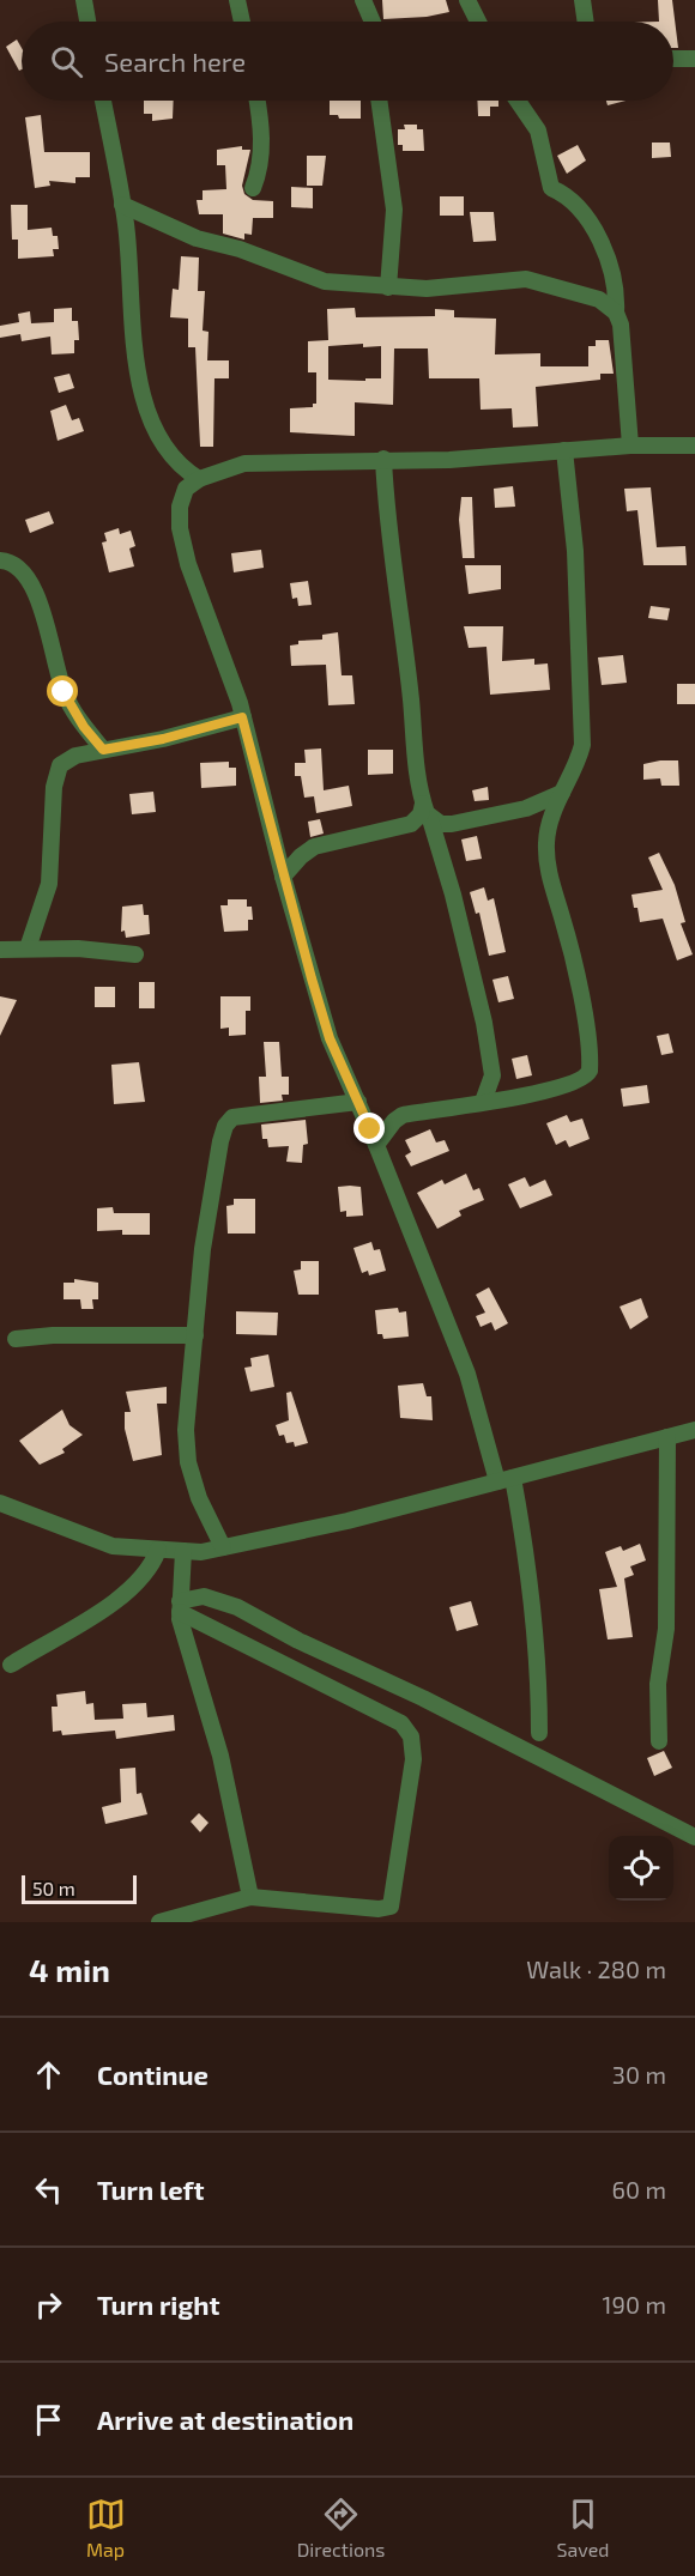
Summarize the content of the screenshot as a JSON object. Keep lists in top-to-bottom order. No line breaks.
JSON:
{"scale_bar":"50 m","page":{"search":"Search here","scale":"50 m","heading":["4 min","Walk · 280 m"],"list":[["Continue","30 m"],["Turn left","60 m"],["Turn right","190 m"],"Arrive at destination"],"nav":["Map","Directions","Saved"]}}
